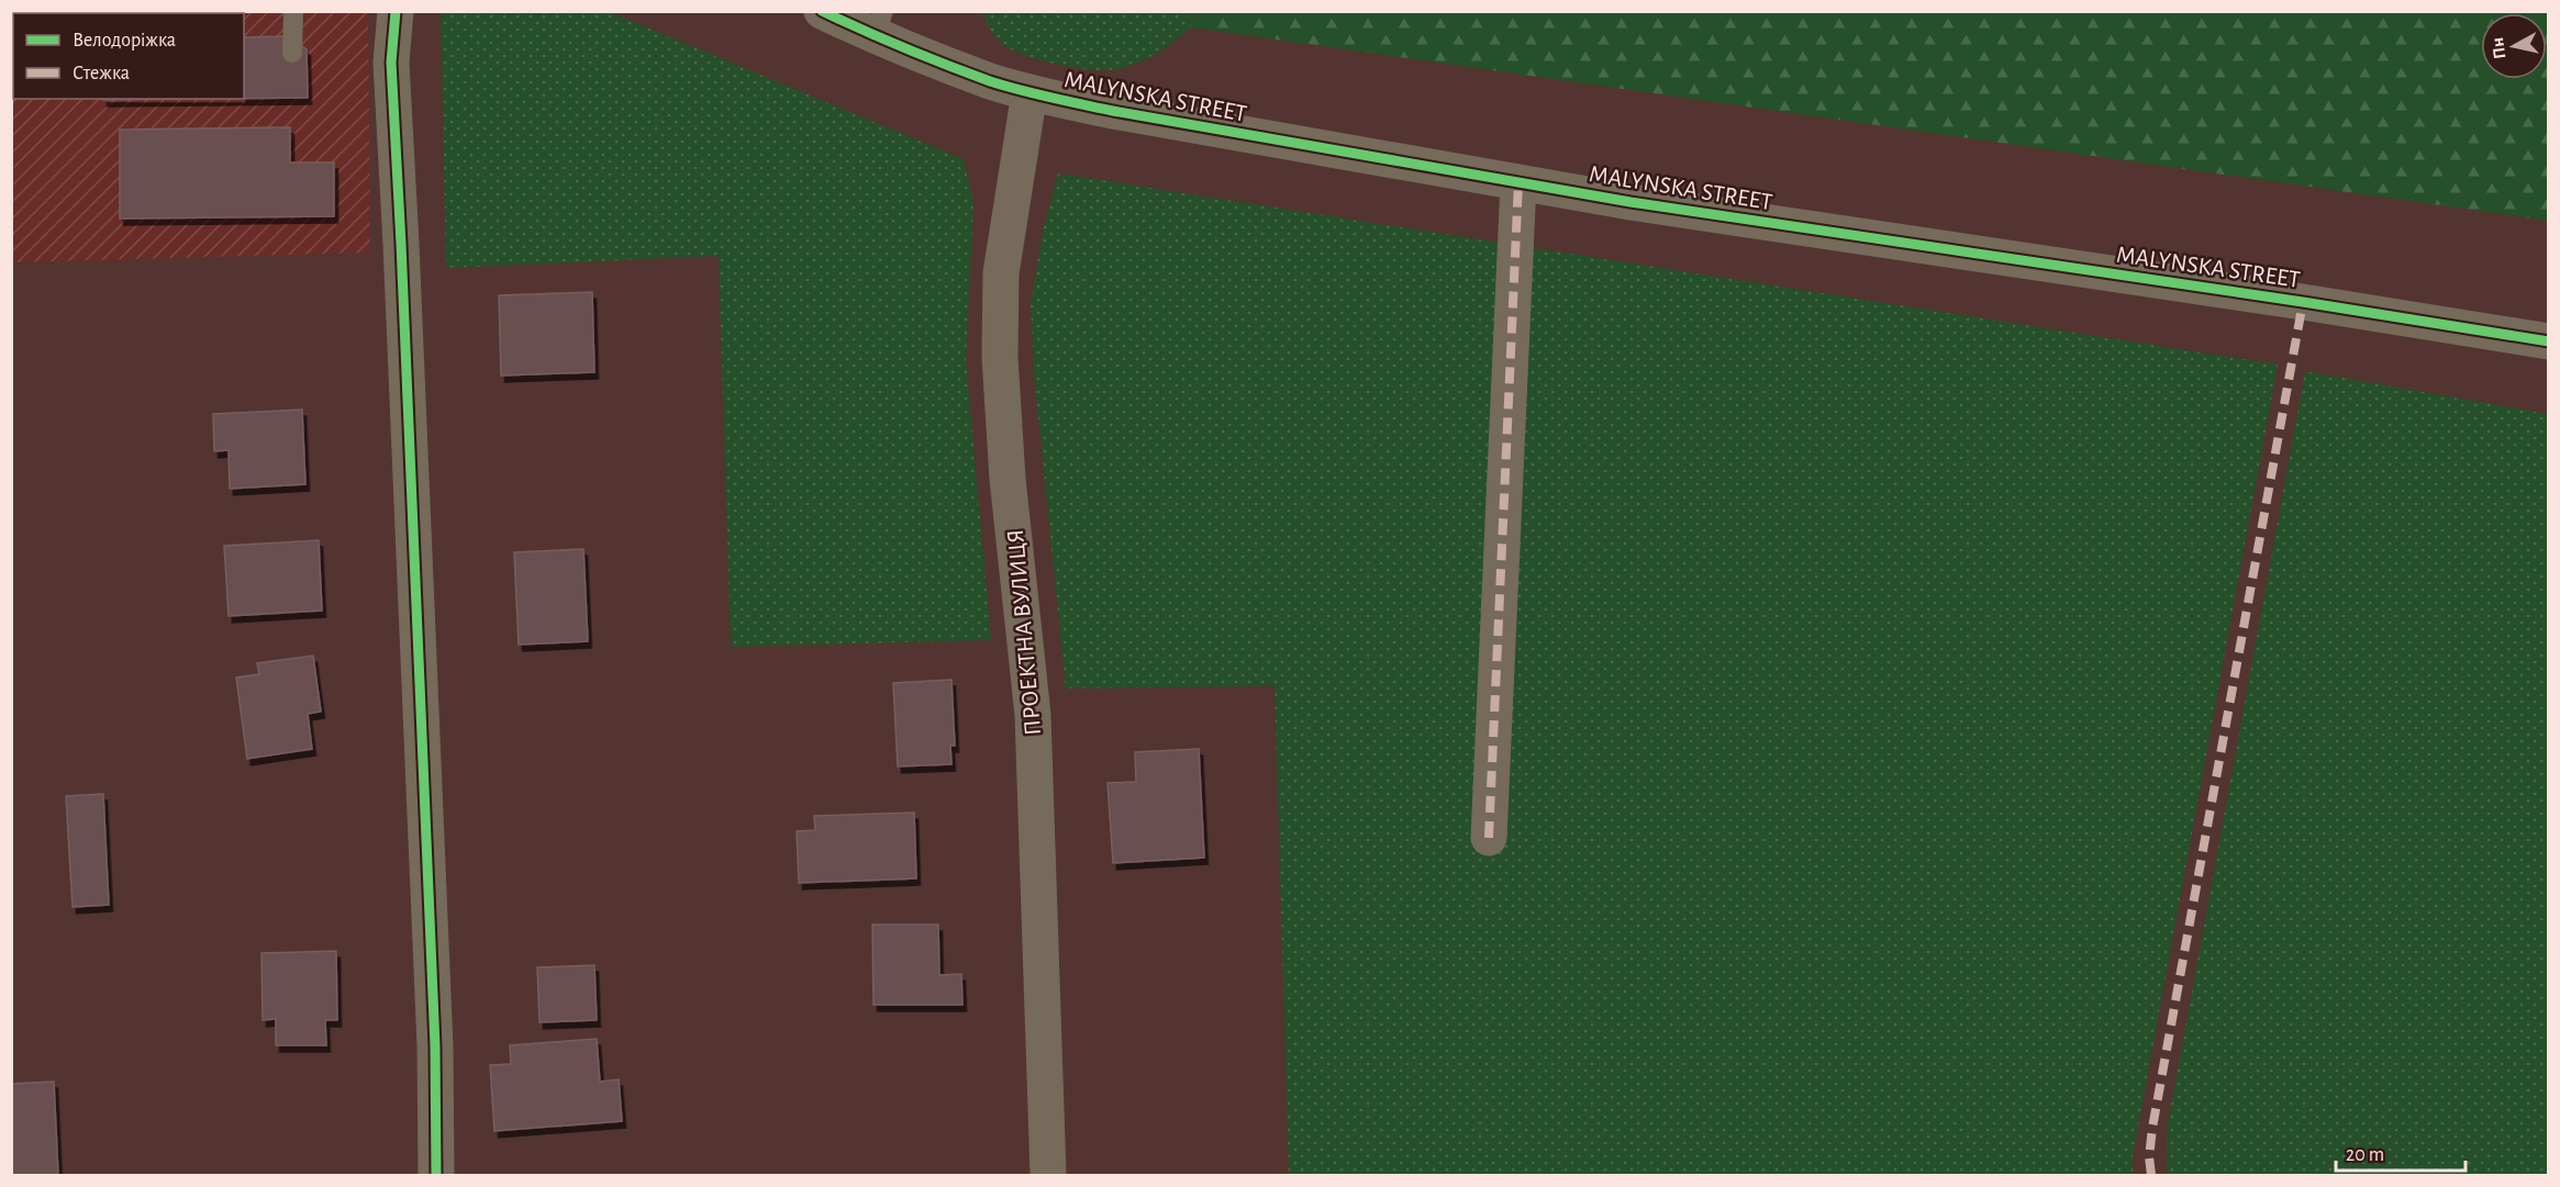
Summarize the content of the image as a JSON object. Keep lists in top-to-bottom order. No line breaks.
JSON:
{"streets":{"street":["MALYNSKA STREET","ПРОЕКТНА ВУЛИЦЯ"]},"crossings":[["MALYNSKA STREET","ПРОЕКТНА ВУЛИЦЯ"]],"legend":["Велодоріжка","Стежка"],"scale_bar":"20 m","north":"left"}
